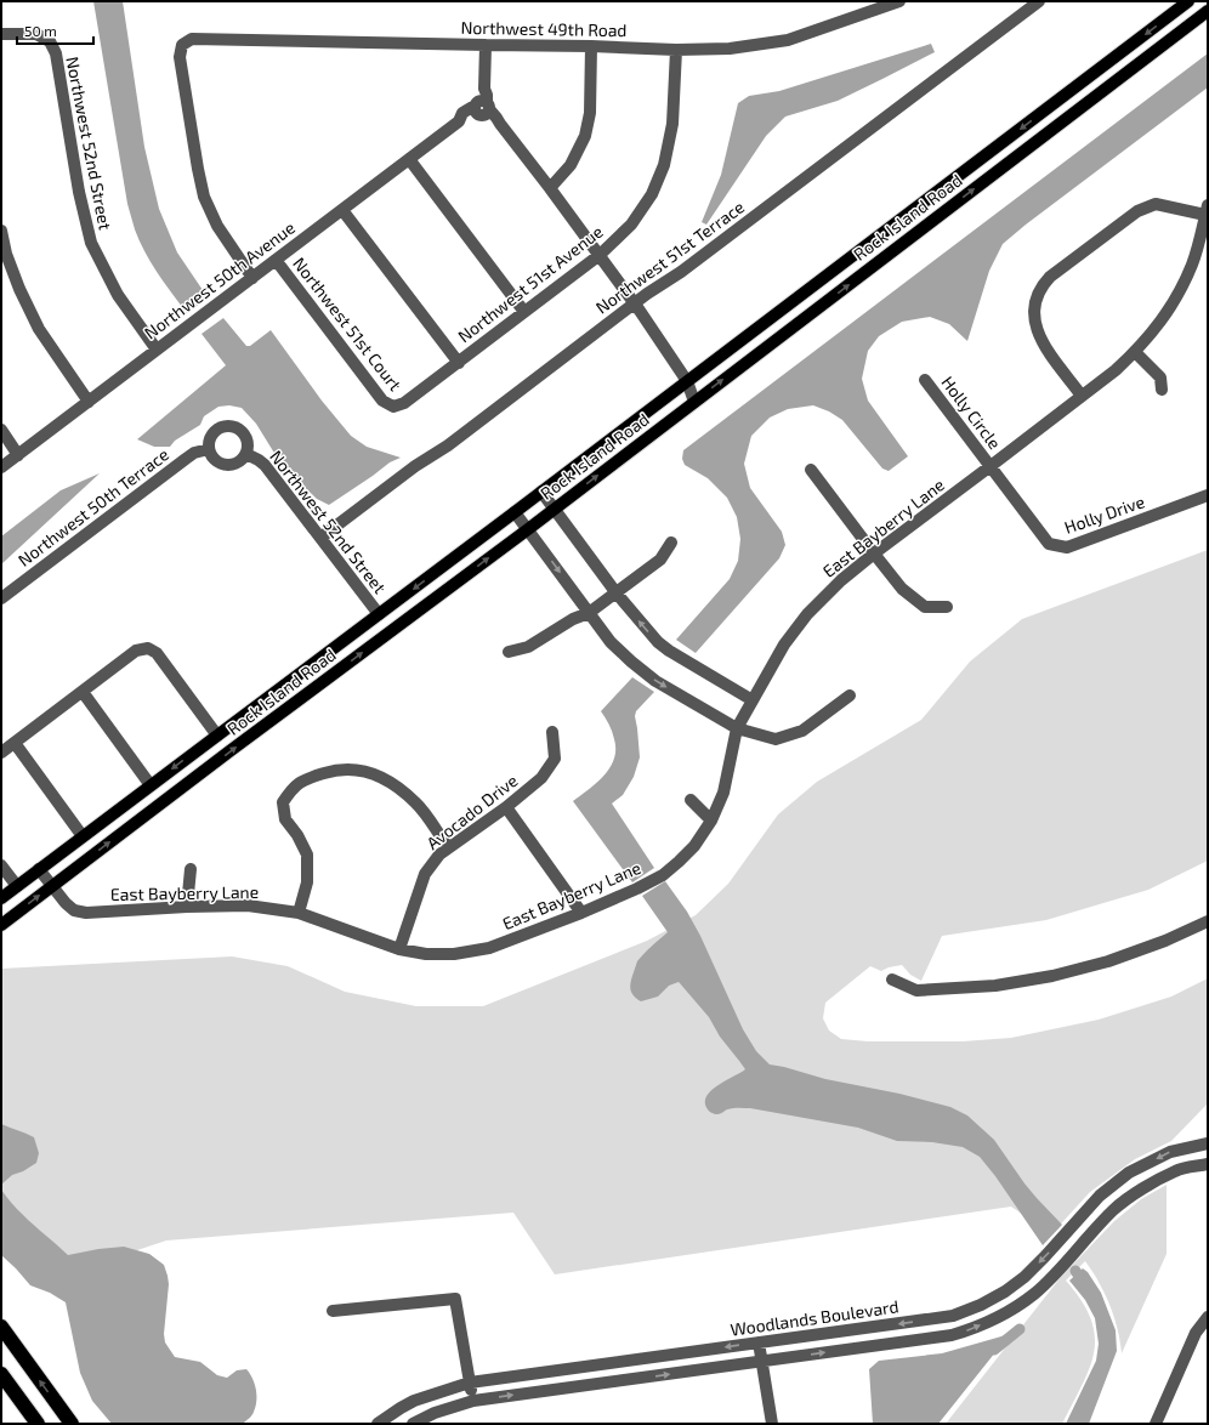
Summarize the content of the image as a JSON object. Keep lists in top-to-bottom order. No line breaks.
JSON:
{"streets":{"main road":["Rock Island Road"],"street":["Northwest 49th Road","Northwest 52nd Street","Northwest 51st Terrace","Northwest 50th Avenue","Northwest 51st Avenue","Northwest 51st Court","Holly Circle","Northwest 50th Terrace","Holly Drive","East Bayberry Lane","Avocado Drive","Woodlands Boulevard"]},"crossings":[["Northwest 49th Road","Northwest 50th Avenue"],["Northwest 49th Road","Northwest 51st Avenue"],["Northwest 52nd Street","Rock Island Road"],["Northwest 52nd Street","Northwest 51st Terrace"],["Northwest 52nd Street","Northwest 50th Avenue"],["Northwest 52nd Street","Northwest 50th Terrace"],["Rock Island Road","East Bayberry Lane"],["Northwest 50th Avenue","Northwest 51st Court"],["Northwest 51st Avenue","Northwest 51st Court"],["Holly Circle","Holly Drive"],["Holly Circle","East Bayberry Lane"],["Holly Drive","East Bayberry Lane"],["East Bayberry Lane","Avocado Drive"]],"scale_bar":"50 m"}
